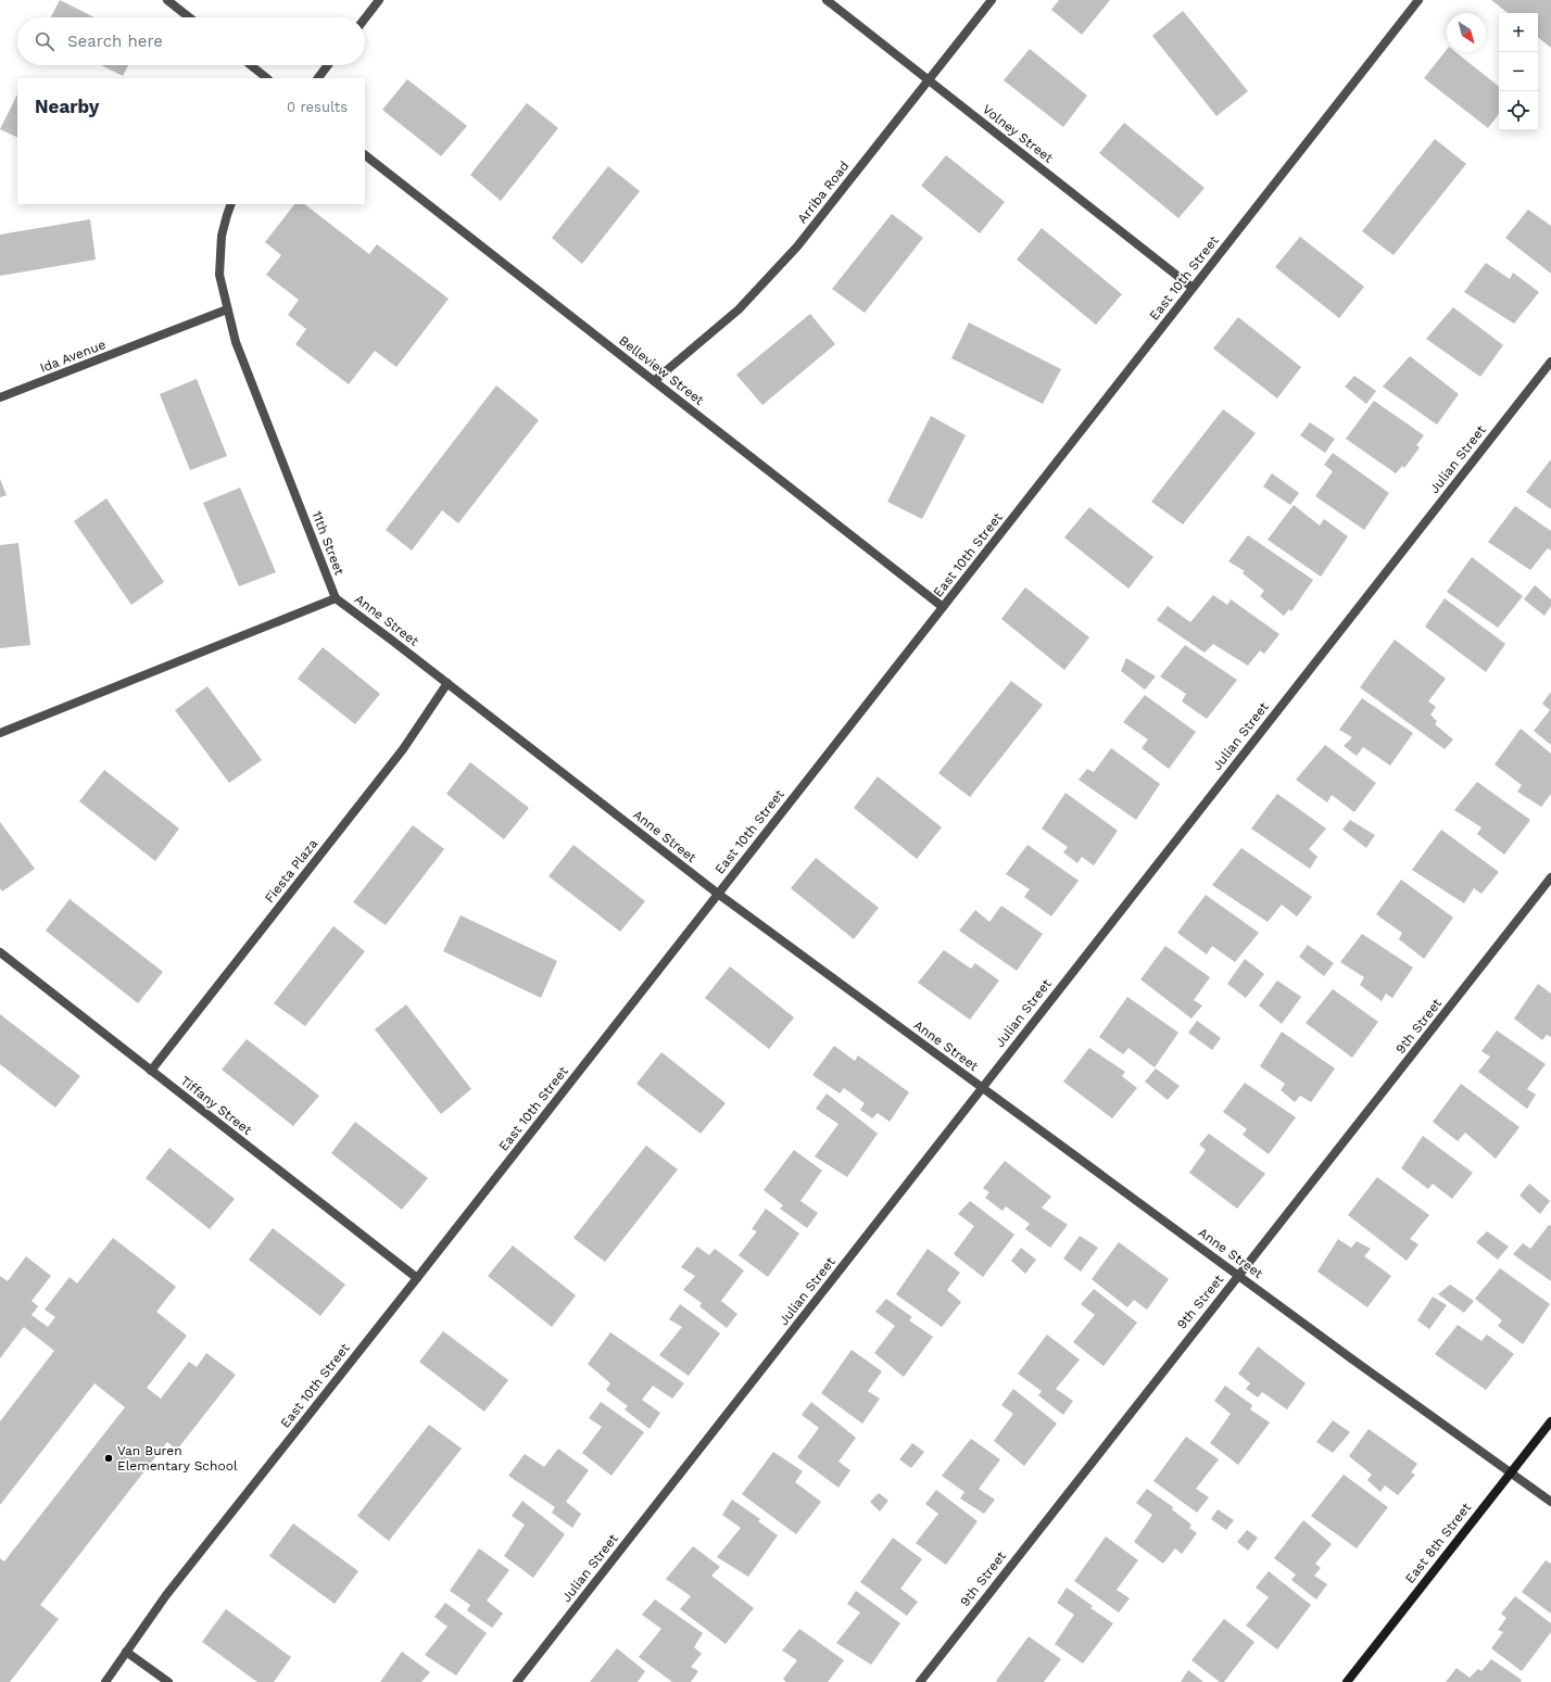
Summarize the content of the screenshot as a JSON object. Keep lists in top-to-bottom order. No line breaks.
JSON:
{"streets":{"street":["Volney Street","Arriba Road","East 10th Street","Ida Avenue","Belleview Street","Julian Street","11th Street","Anne Street","Fiesta Plaza","9th Street","Tiffany Street","East 8th Street"]},"crossings":[["Volney Street","Arriba Road"],["Volney Street","East 10th Street"],["Arriba Road","Belleview Street"],["East 10th Street","Belleview Street"],["East 10th Street","Anne Street"],["East 10th Street","Tiffany Street"],["Ida Avenue","11th Street"],["Julian Street","Anne Street"],["11th Street","Anne Street"],["Anne Street","Fiesta Plaza"],["Anne Street","9th Street"],["Anne Street","East 8th Street"],["Fiesta Plaza","Tiffany Street"]],"places":["Van Buren Elementary School"],"north":"bottom right","page":{"map_buttons":["+","−"],"search":"Search here","heading":["Nearby","0 results"]}}
